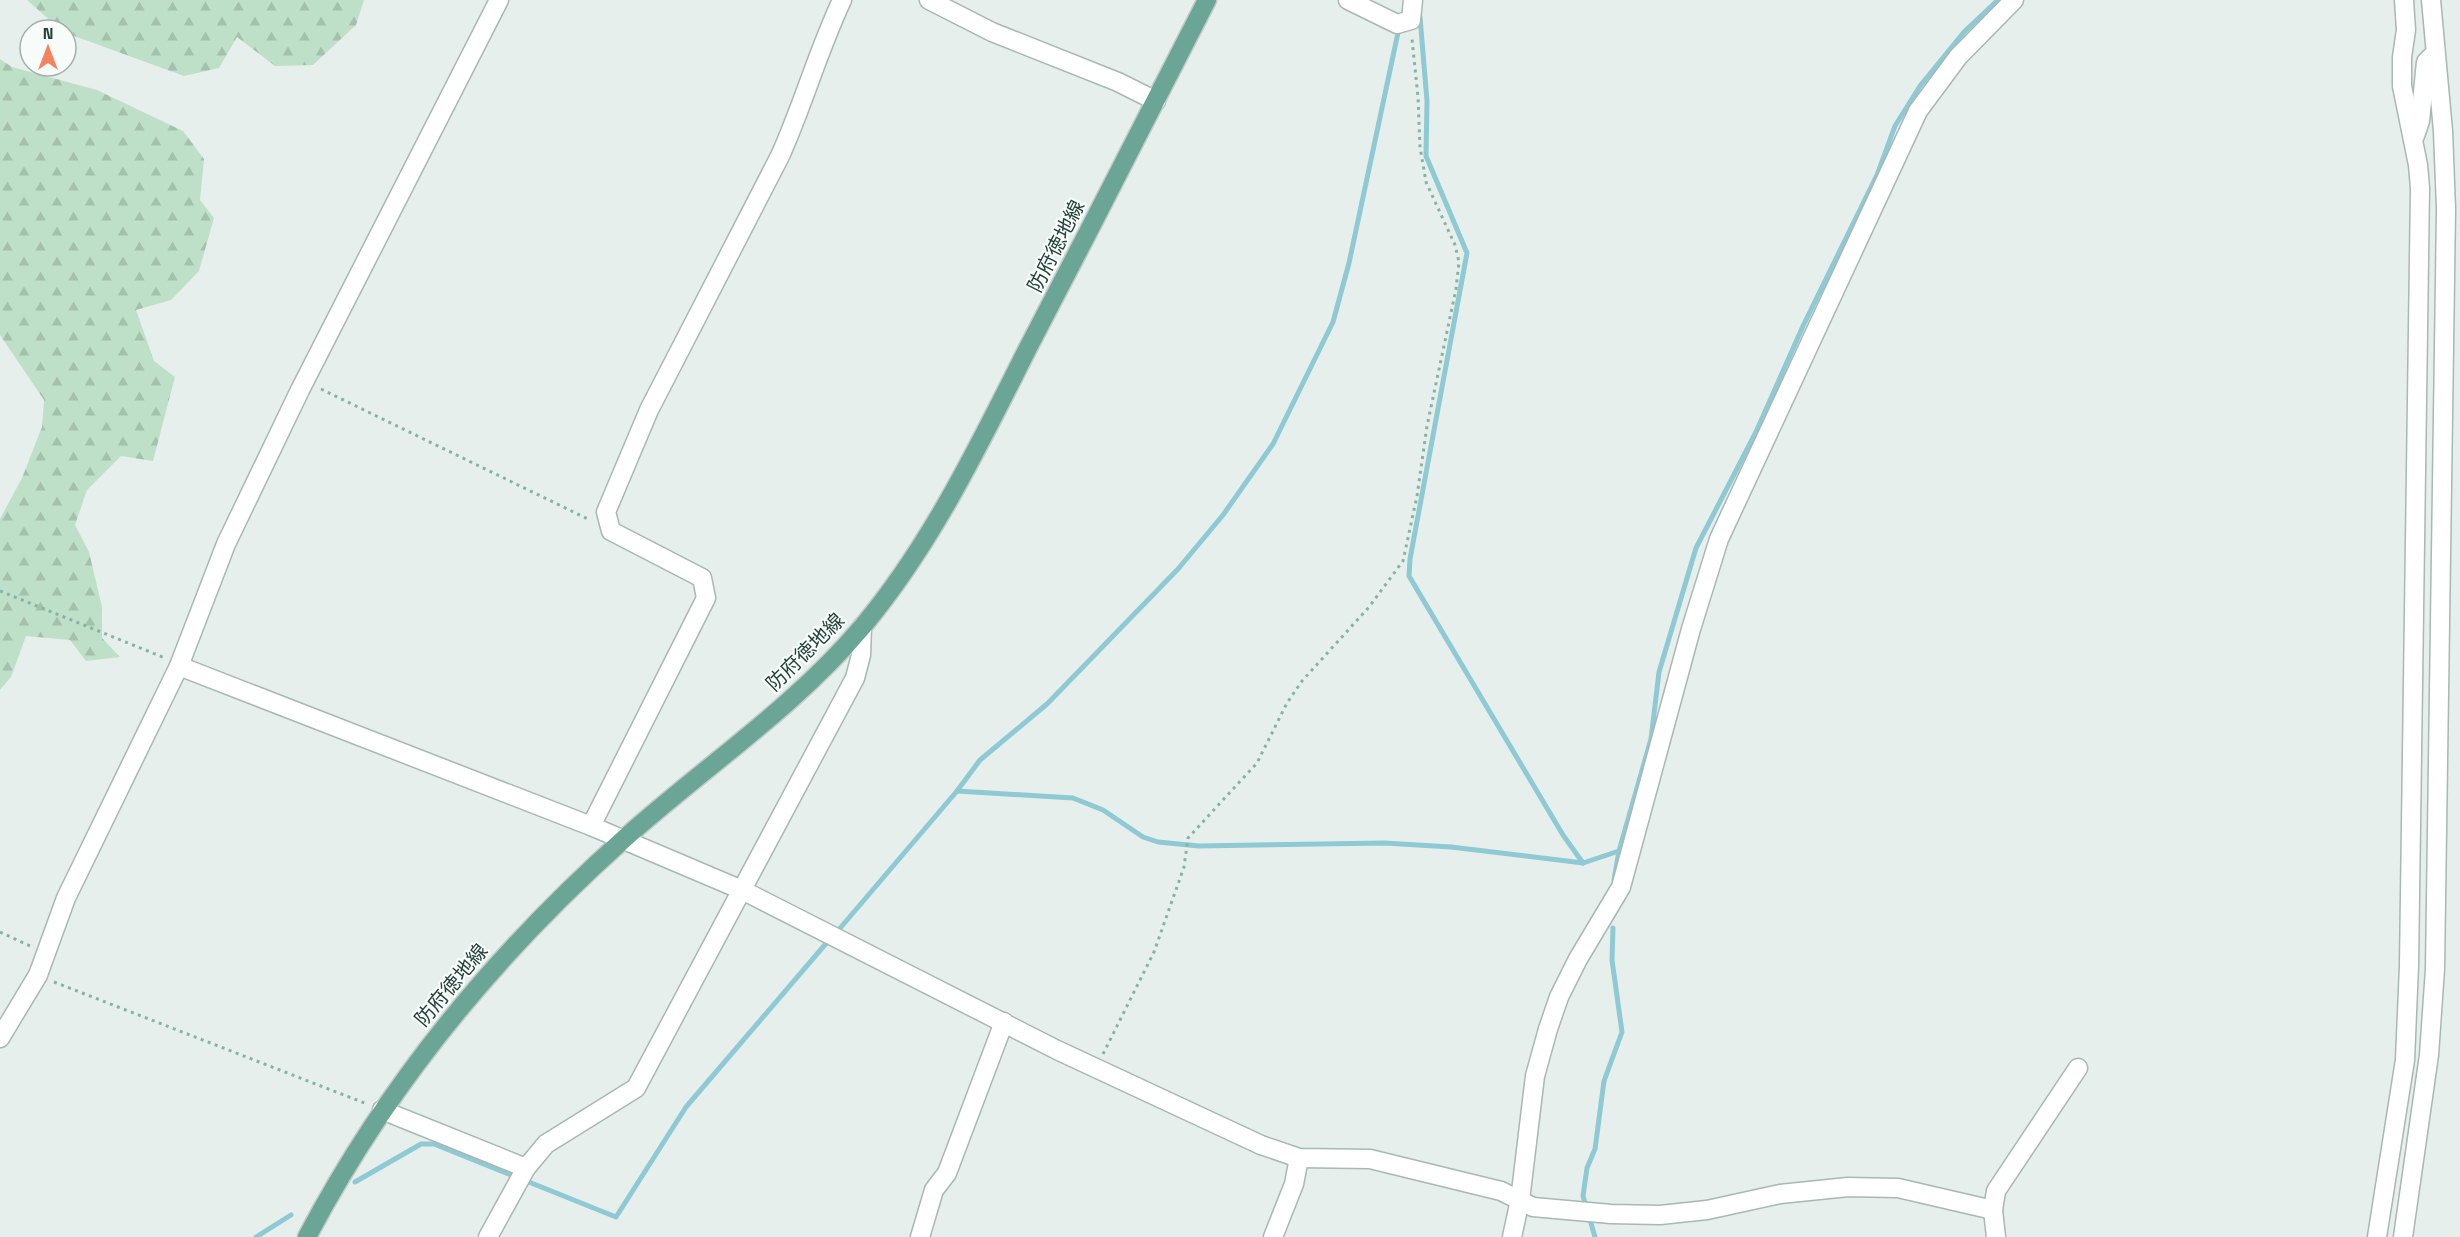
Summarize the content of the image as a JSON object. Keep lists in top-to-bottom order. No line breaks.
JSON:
{"streets":{"main road":["防府徳地線"]},"north":"top"}
